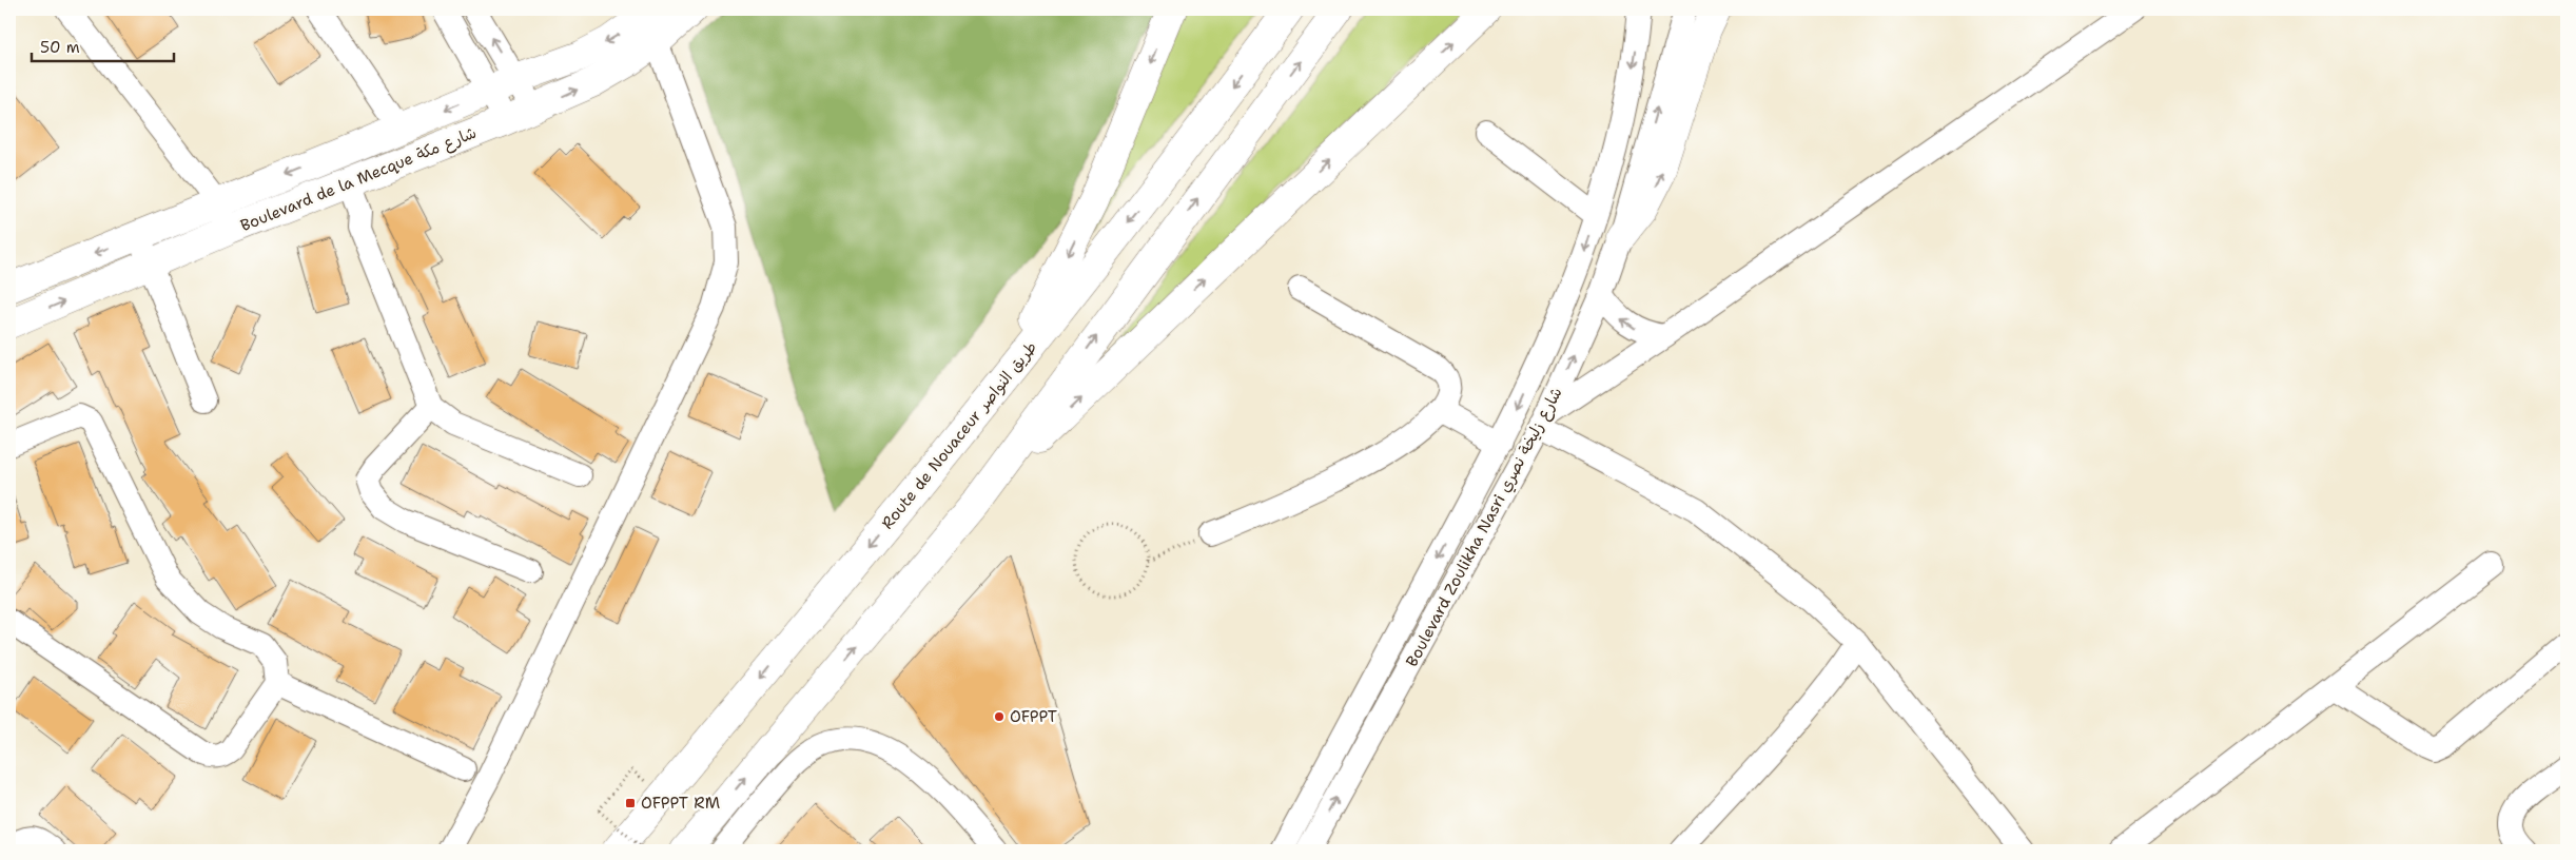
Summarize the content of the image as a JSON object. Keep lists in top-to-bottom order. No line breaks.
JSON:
{"streets":{"main road":["Boulevard de la Mecque شارع مكة","Route de Nouaceur طريق النواصر"],"street":["Boulevard Zoulikha Nasri شارع زليخة نصري"]},"places":{"other":["OFPPT"],"transit":["OFPPT RM"]},"scale_bar":"50 m"}
